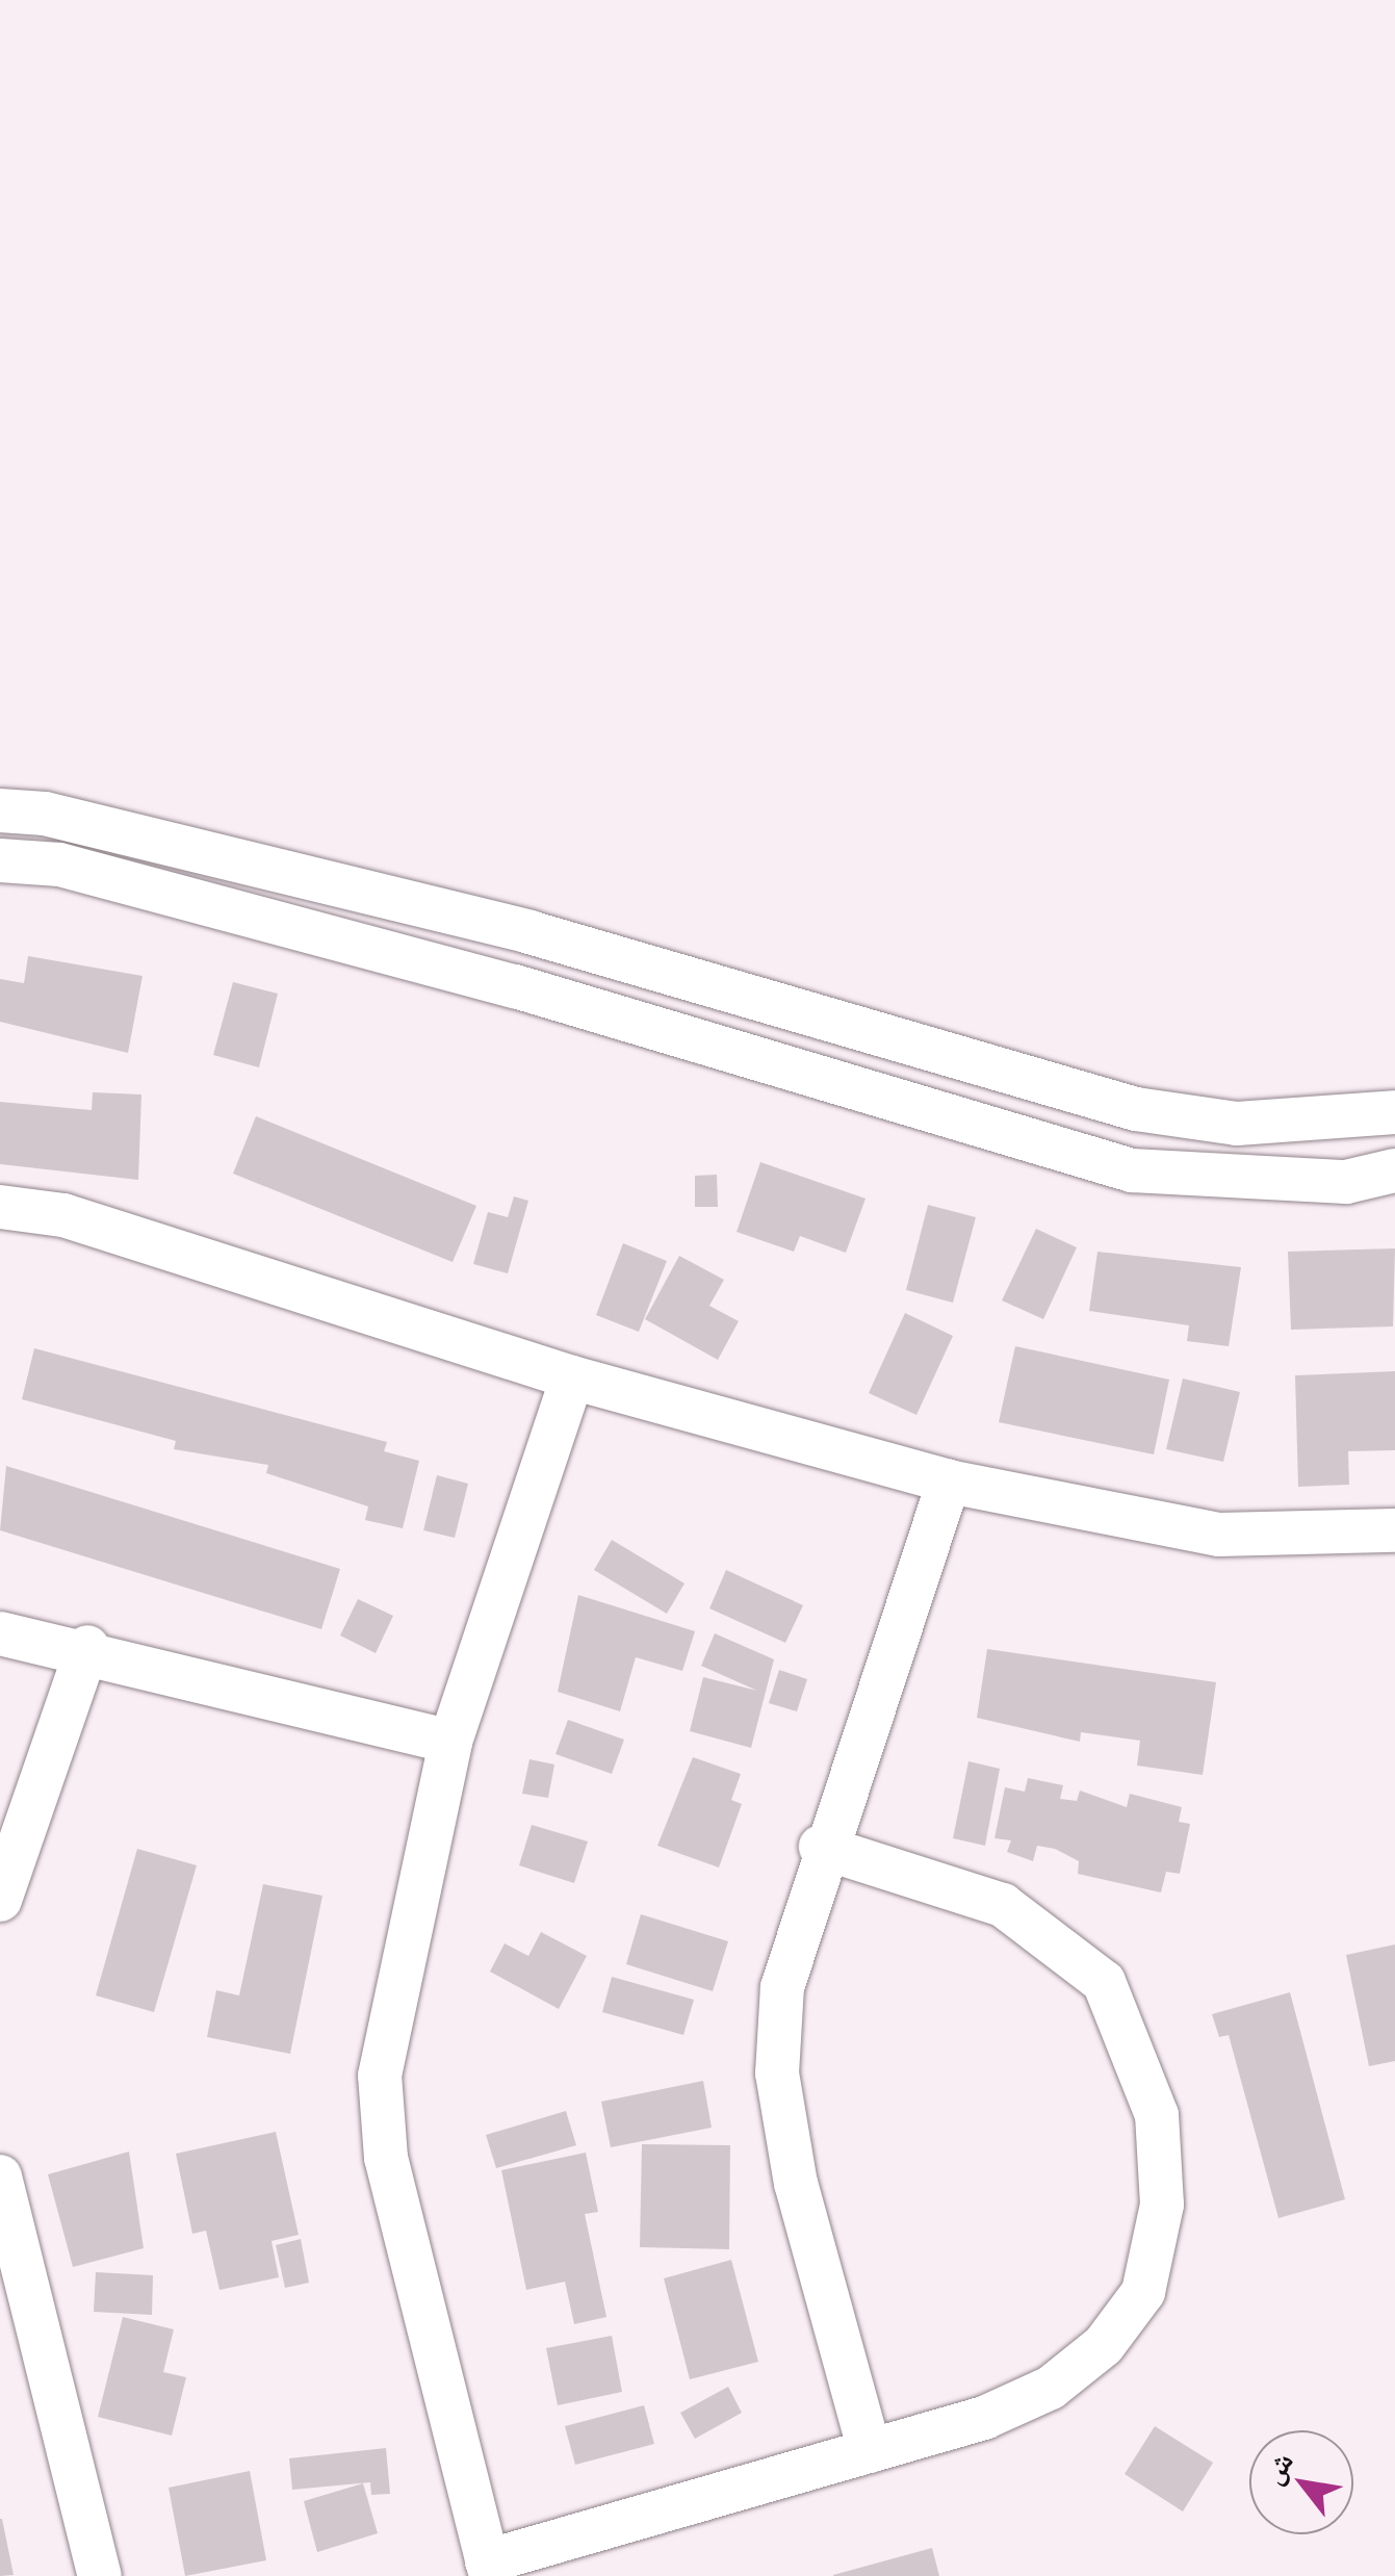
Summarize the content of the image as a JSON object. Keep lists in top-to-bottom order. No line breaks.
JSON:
{"north":"top left"}
